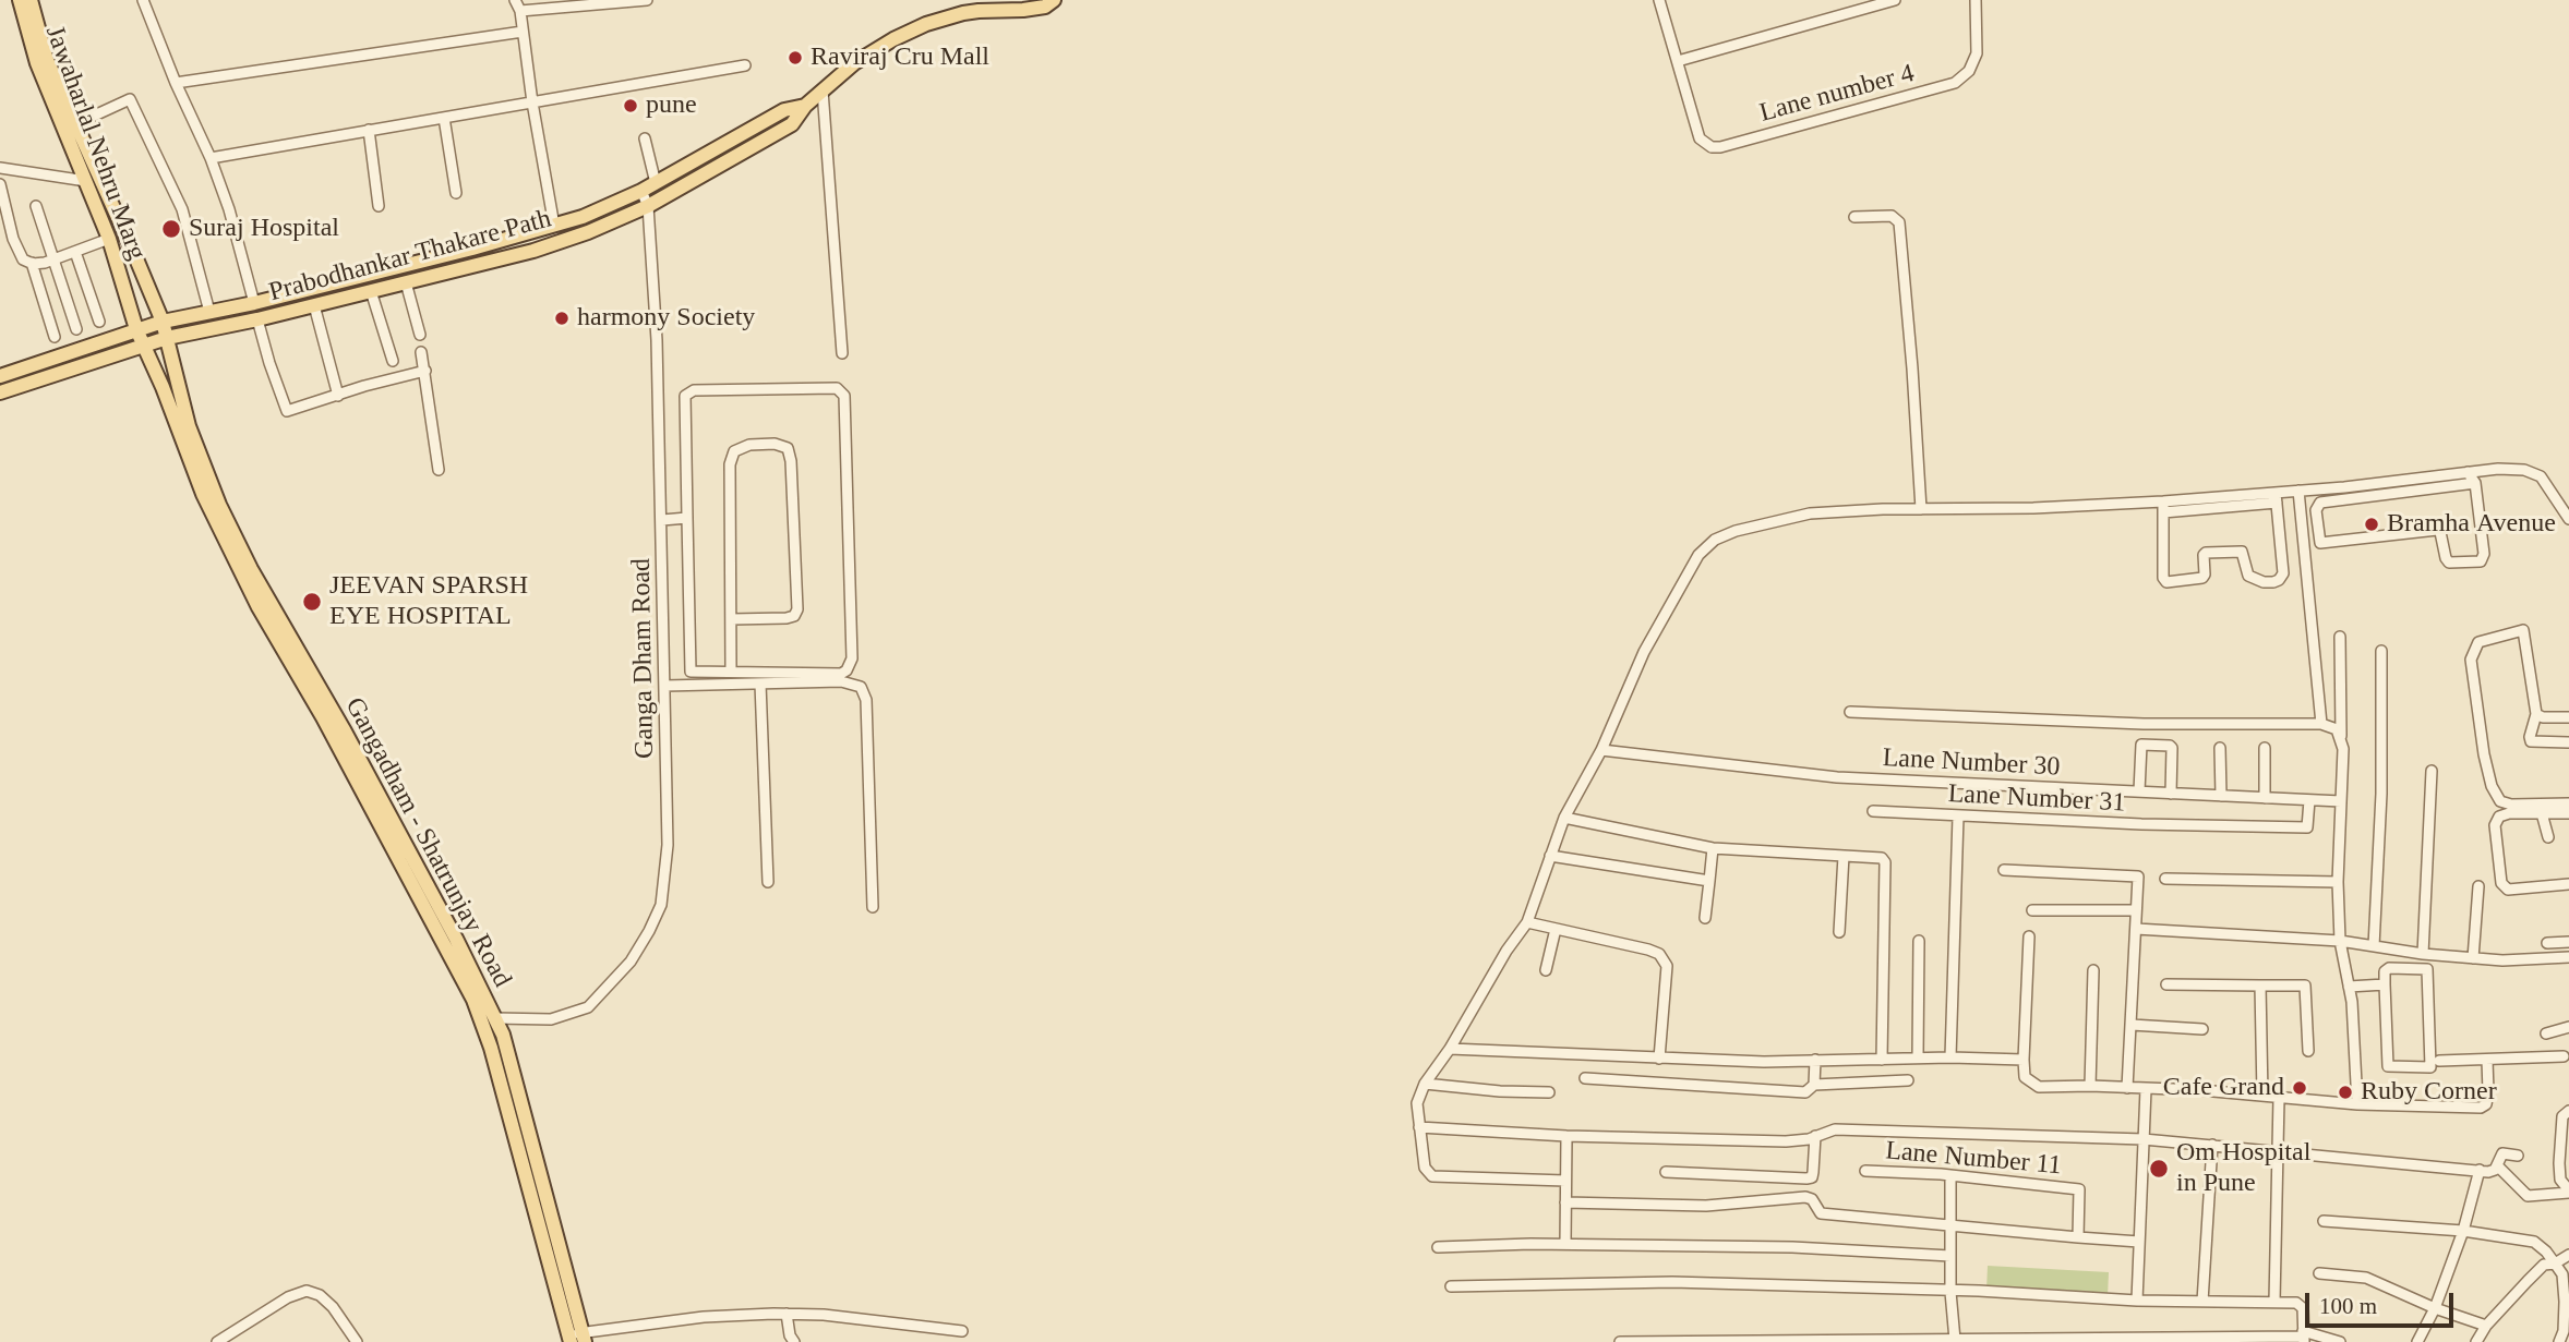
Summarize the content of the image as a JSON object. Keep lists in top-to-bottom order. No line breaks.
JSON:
{"streets":{"main road":["Jawaharlal Nehru Marg","Prabodhankar Thakare Path","Gangadham - Shatrunjay Road"],"street":["Lane number 4","Ganga Dham Road","Lane Number 30","Lane Number 31","Lane Number 11"]},"crossings":[["Jawaharlal Nehru Marg","Prabodhankar Thakare Path"],["Jawaharlal Nehru Marg","Gangadham - Shatrunjay Road"],["Prabodhankar Thakare Path","Ganga Dham Road"],["Ganga Dham Road","Gangadham - Shatrunjay Road"],["Lane Number 30","Lane Number 31"]],"places":["Raviraj Cru Mall","pune","Suraj Hospital","harmony Society","Bramha Avenue","JEEVAN SPARSH EYE HOSPITAL","Cafe Grand","Ruby Corner","Om Hospital in Pune"],"scale_bar":"100 m"}
